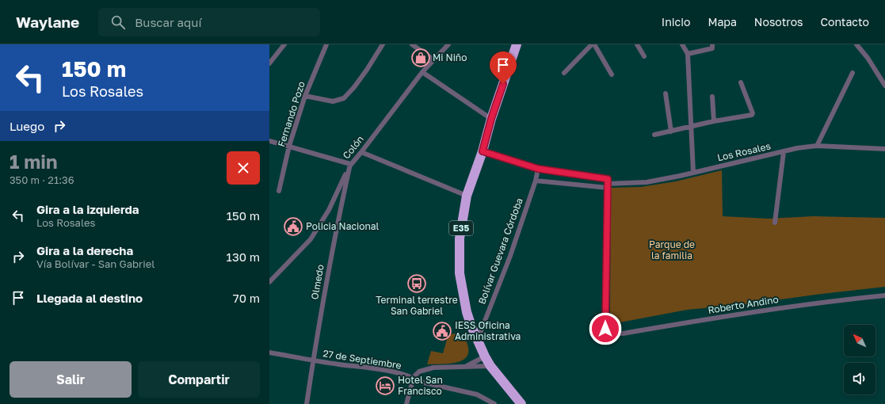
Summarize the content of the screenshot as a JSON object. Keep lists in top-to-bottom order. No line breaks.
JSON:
{"streets":{"highway":["E35"],"street":["Fernando Pozo","Colón","Los Rosales","Bolívar Guevara Córdoba","Olmedo","Roberto Andino","27 de Septiembre"]},"crossings":[["Colón","Olmedo"],["Los Rosales","E35"],["Los Rosales","Bolívar Guevara Córdoba"],["Los Rosales","Roberto Andino"],["E35","Bolívar Guevara Córdoba"],["Olmedo","27 de Septiembre"]],"parks":["Parque de la familia"],"places":{"shop":["Mi Niño"],"public building":["Policia Nacional","IESS Oficina Administrativa"],"bus stop":["Terminal terrestre San Gabriel"],"hotel":["Hotel San Francisco"]},"north":"top left","page":{"header":"Waylane","search":"Buscar aquí","nav":["Inicio","Mapa","Nosotros","Contacto"],"turn":["150 m","Los Rosales"],"then":"Luego","heading":["1 min","350 m · 21:36"],"list":[{"name":"Gira a la izquierda","note":"Los Rosales","value":"150 m"},{"name":"Gira a la derecha","note":"Vía Bolívar - San Gabriel","value":"130 m"},{"name":"Llegada al destino","value":"70 m"}],"buttons":["Salir","Compartir"]}}
